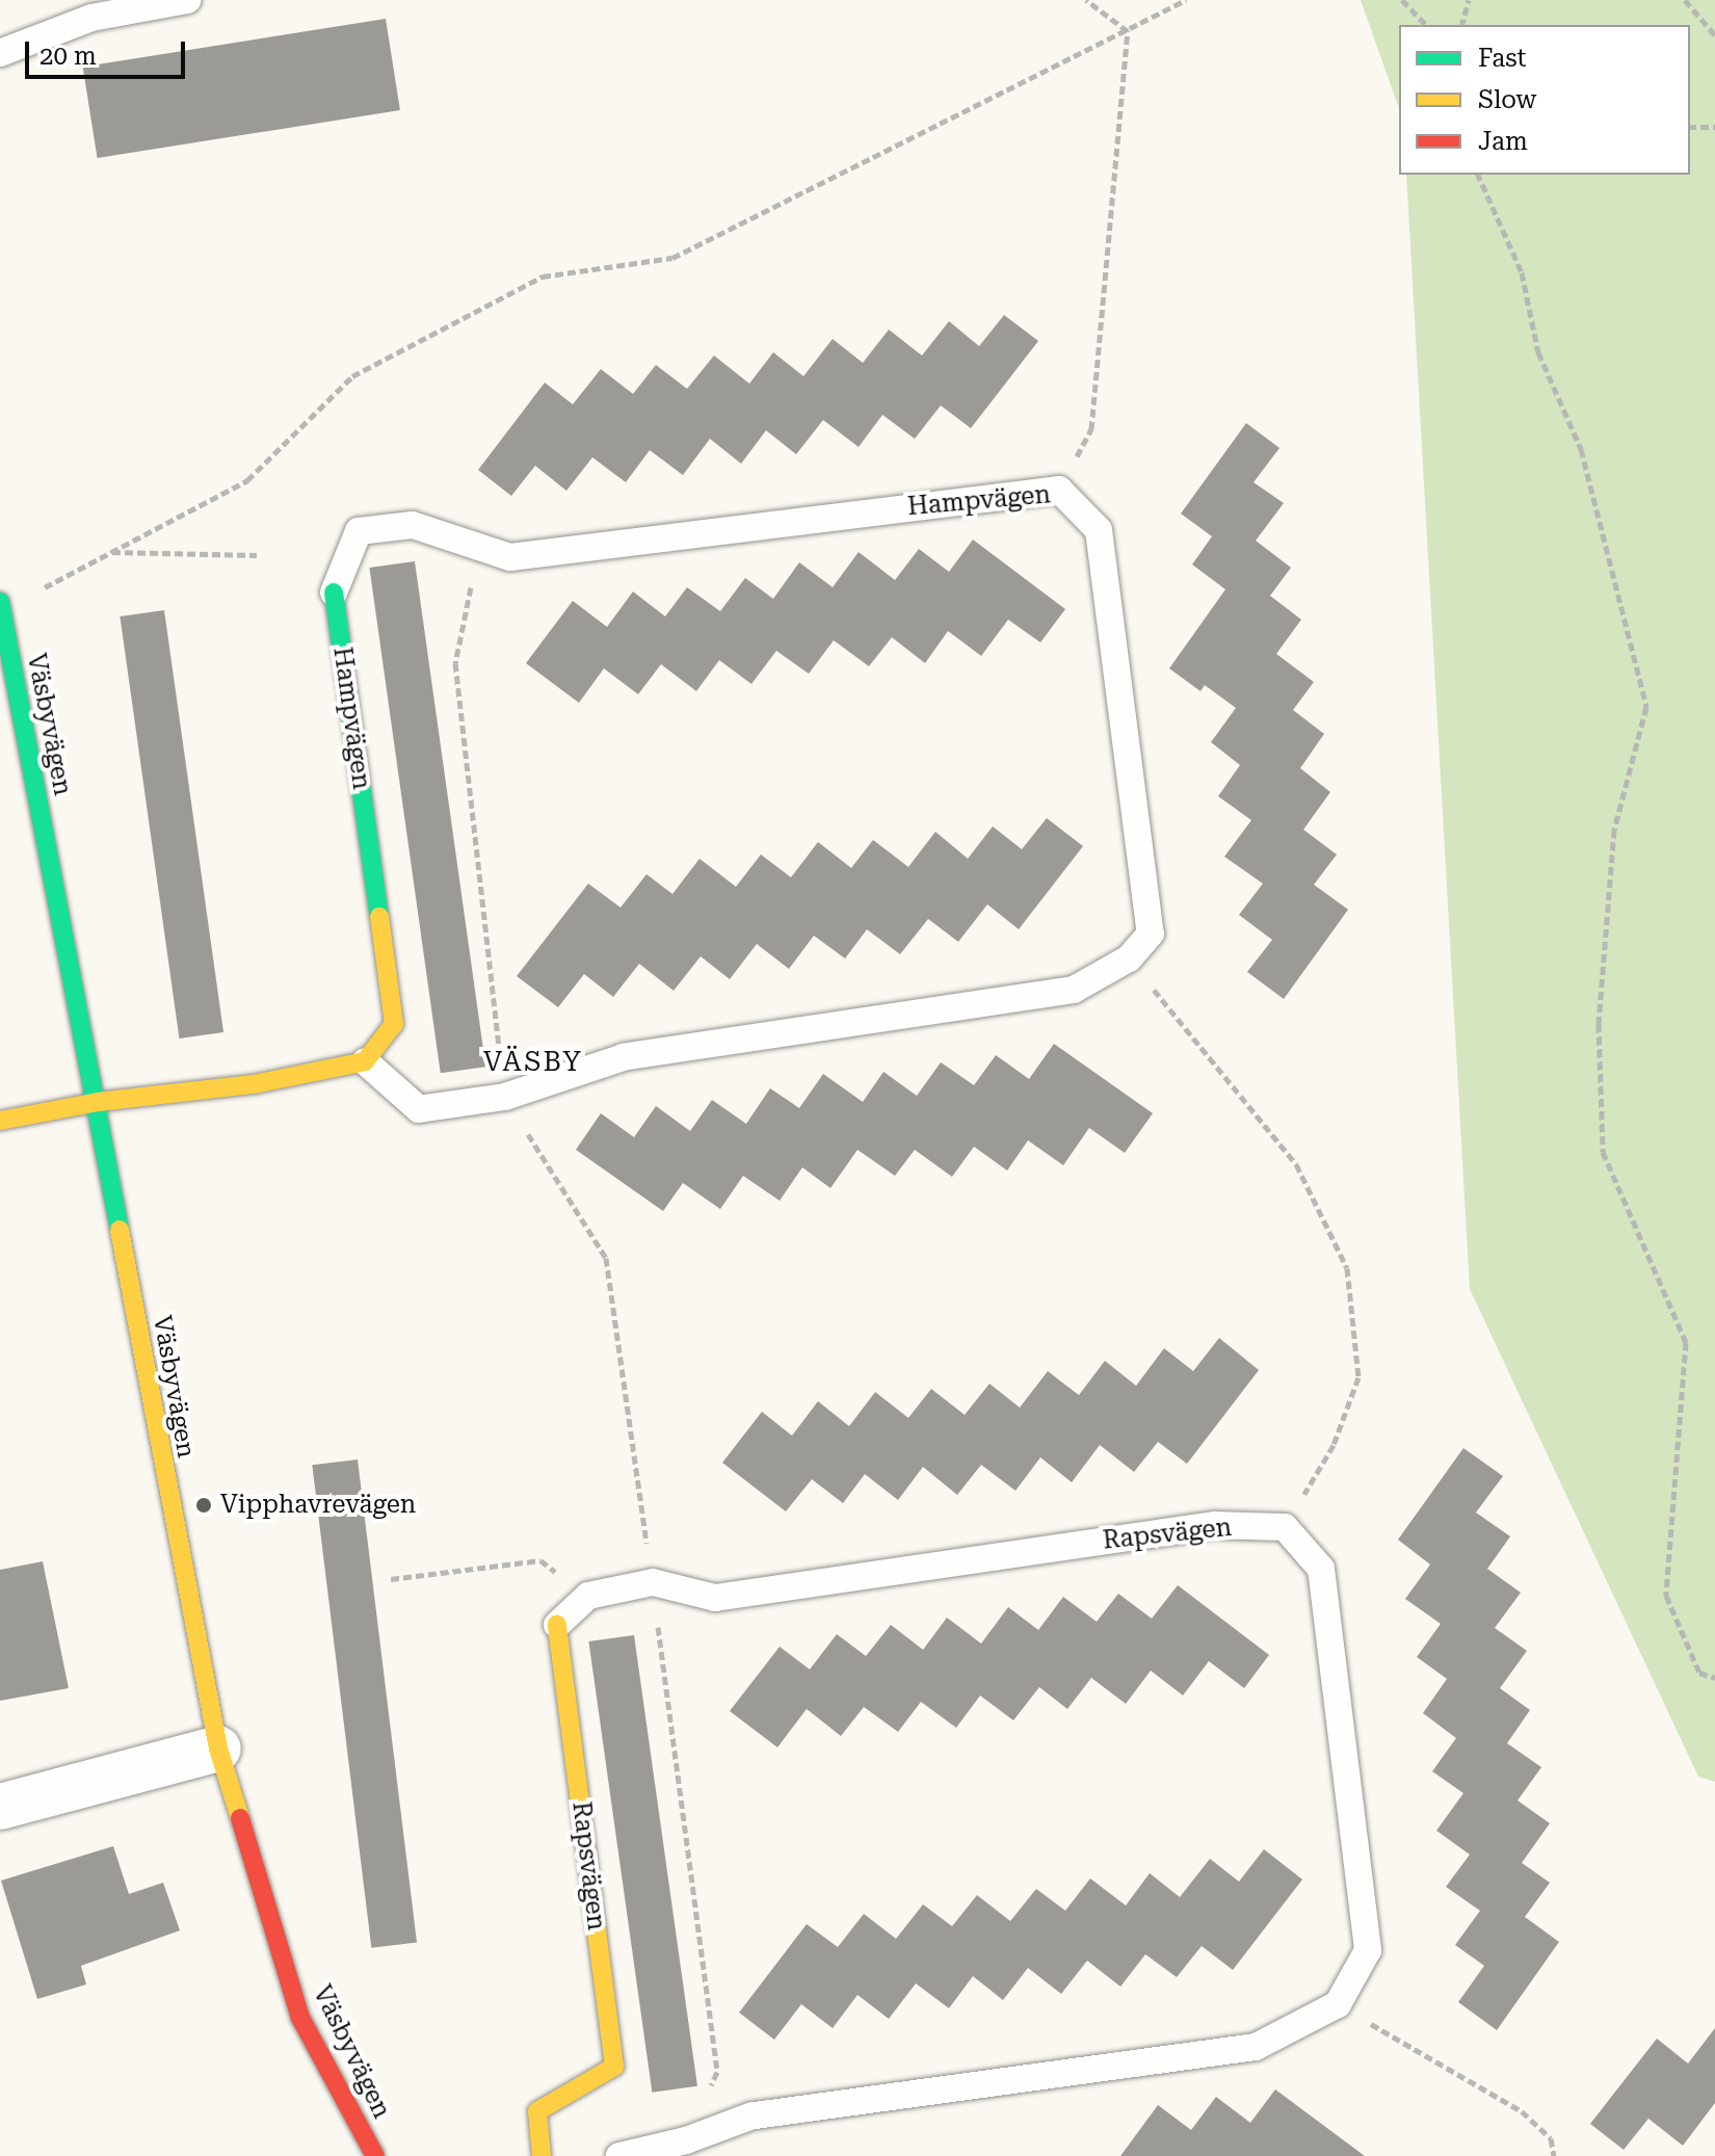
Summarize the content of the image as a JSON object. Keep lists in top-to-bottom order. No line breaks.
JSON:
{"streets":{"street":["Hampvägen","Väsbyvägen","Rapsvägen"]},"districts":["VÄSBY"],"places":["Vipphavrevägen"],"legend":["Fast","Slow","Jam"],"scale_bar":"20 m"}
